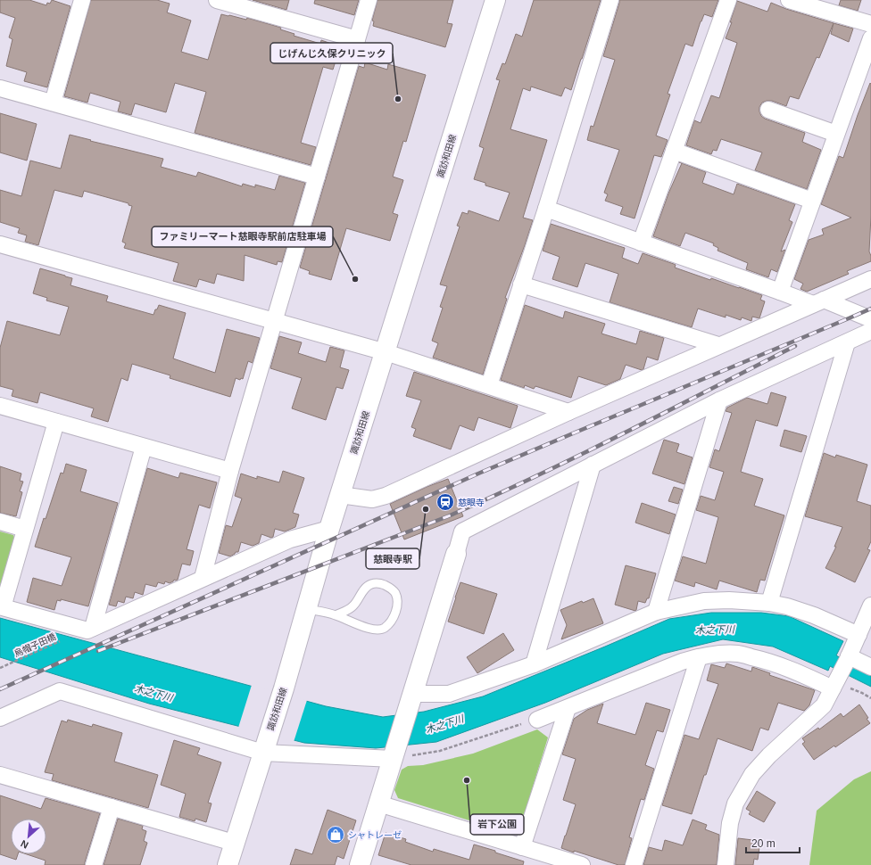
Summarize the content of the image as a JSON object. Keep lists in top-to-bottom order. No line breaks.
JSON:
{"streets":{"street":["諏訪和田線"],"path":["烏帽子田橋"]},"water":["木之下川"],"places":{"other":["じげんじ久保クリニック","ファミリーマート慈眼寺駅前店駐車場","慈眼寺駅","岩下公園"],"station":["慈眼寺"],"shop":["シャトレーゼ"]},"scale_bar":"20 m","north":"bottom left"}
